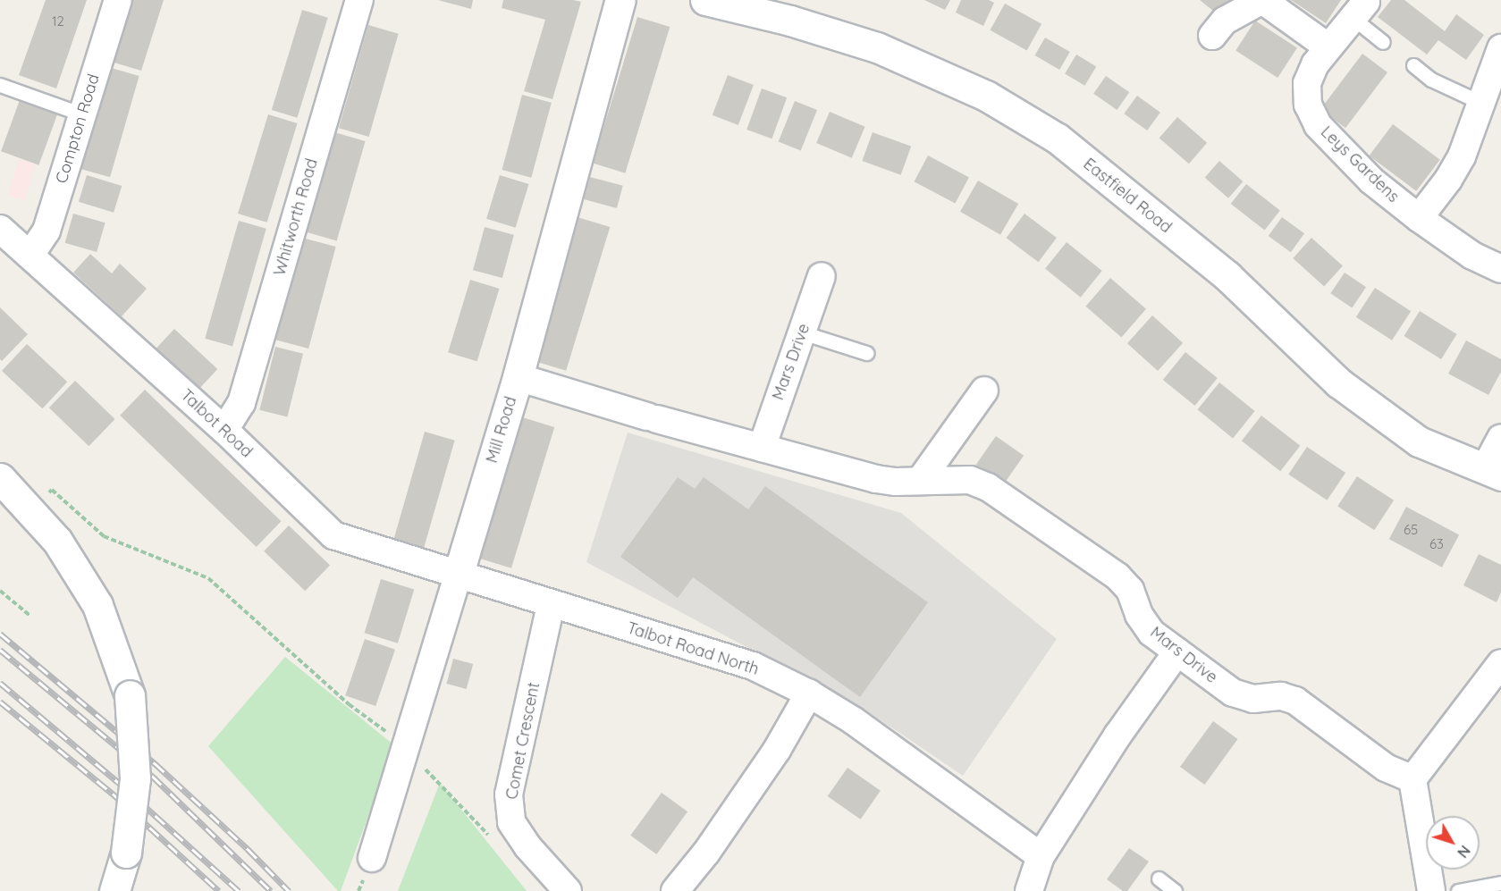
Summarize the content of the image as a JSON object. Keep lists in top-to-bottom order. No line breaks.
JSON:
{"streets":{"main road":["Eastfield Road","Mill Road"],"street":["Compton Road","Leys Gardens","Whitworth Road","Mars Drive","Talbot Road","Talbot Road North","Comet Crescent"]},"crossings":[["Compton Road","Talbot Road"],["Whitworth Road","Talbot Road"],["Mars Drive","Mill Road"],["Talbot Road","Mill Road"],["Talbot Road","Talbot Road North"],["Mill Road","Talbot Road North"],["Talbot Road North","Comet Crescent"]],"house_numbers":["12","65","63"],"north":"bottom right"}
